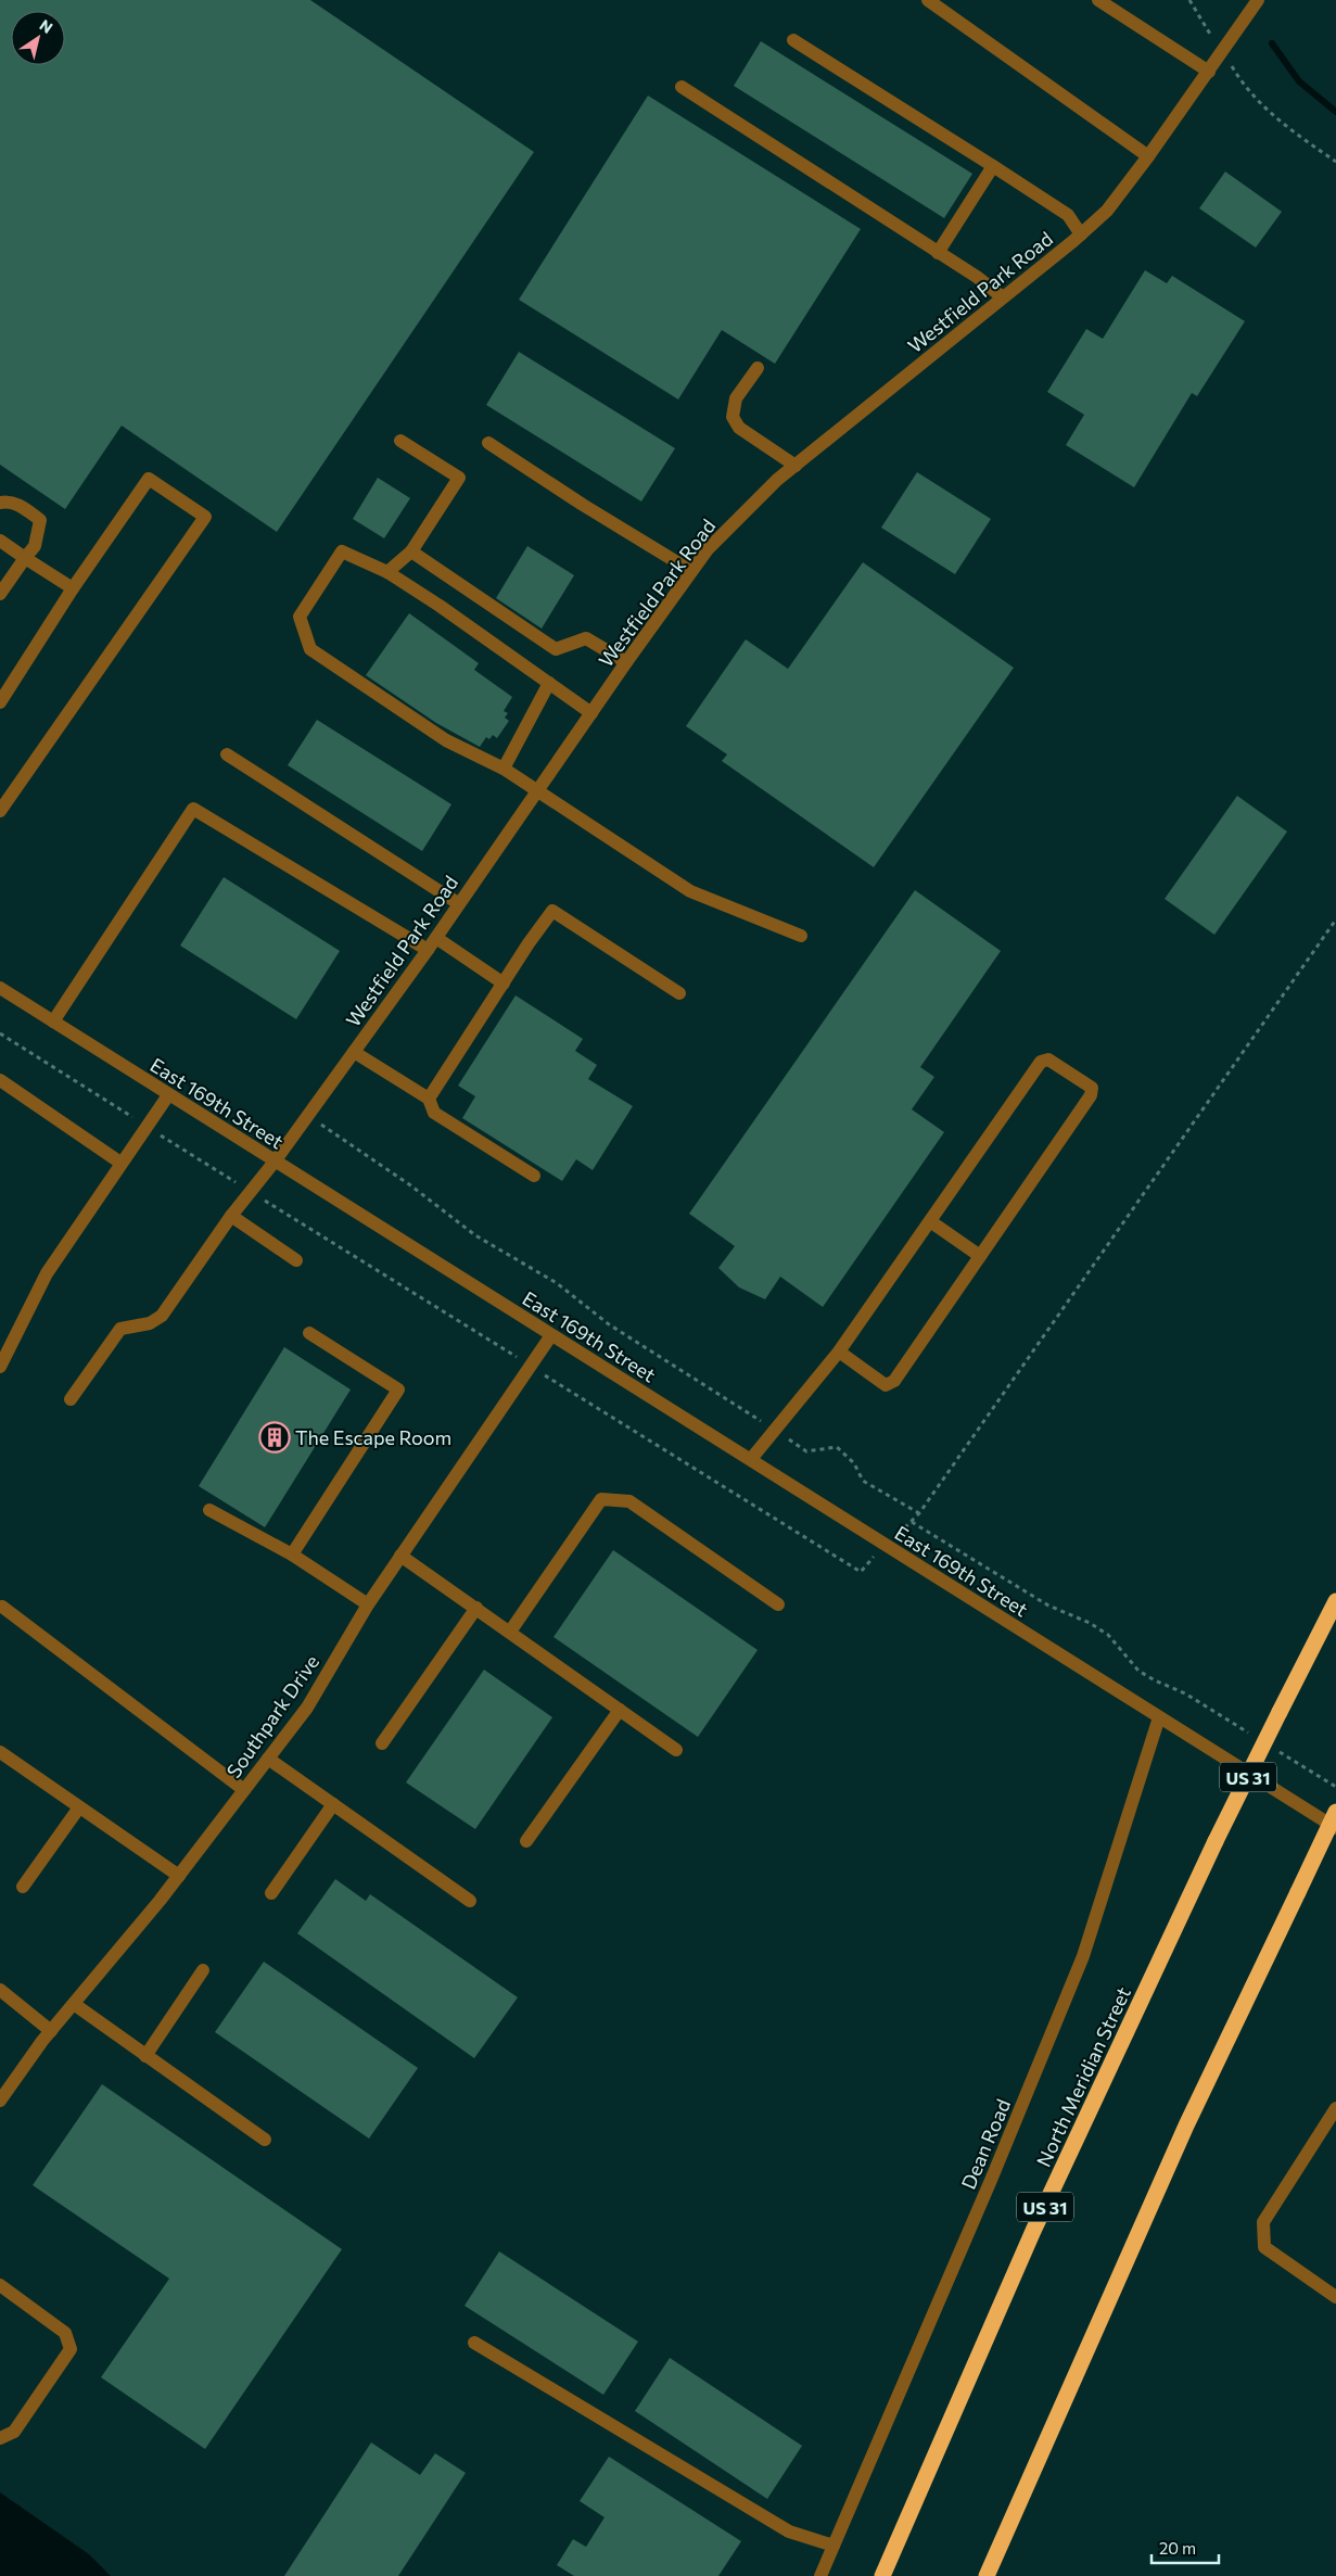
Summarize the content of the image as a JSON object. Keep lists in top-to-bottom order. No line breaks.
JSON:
{"streets":{"highway":["US 31","North Meridian Street"],"street":["Westfield Park Road","East 169th Street","Southpark Drive","Dean Road"]},"crossings":[["Westfield Park Road","East 169th Street"],["East 169th Street","Southpark Drive"],["East 169th Street","Dean Road"]],"places":{"building":["The Escape Room"]},"scale_bar":"20 m","north":"top right"}
